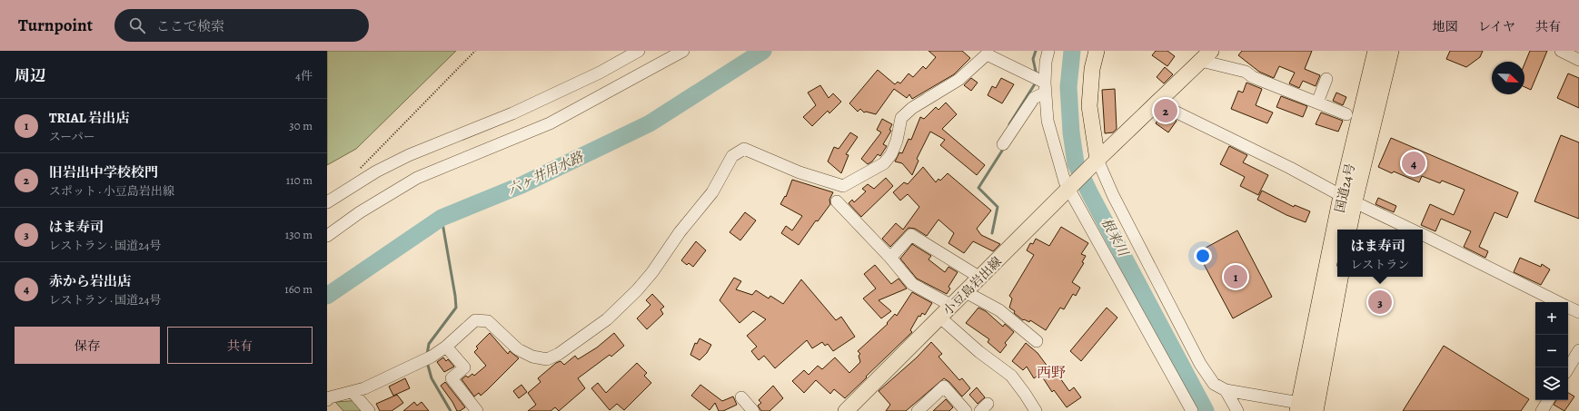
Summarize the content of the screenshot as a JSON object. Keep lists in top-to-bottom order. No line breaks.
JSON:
{"streets":{"highway":["国道24号"],"main road":["小豆島岩出線"]},"districts":["西野"],"water":["六ヶ井用水路","根来川"],"north":"bottom right","page":{"header":"Turnpoint","search":"ここで検索","nav":["地図","レイヤ","共有"],"heading":["周辺","4件"],"pins":["2","4","1","3"],"list":[{"mark":"1","name":"TRIAL 岩出店","note":"スーパー","value":"30 m"},{"mark":"2","name":"旧岩出中学校校門","note":"スポット · 小豆島岩出線","value":"110 m"},{"mark":"3","name":"はま寿司","note":"レストラン · 国道24号","value":"130 m"},{"mark":"4","name":"赤から岩出店","note":"レストラン · 国道24号","value":"160 m"}],"popup":["はま寿司","レストラン"],"map_buttons":["+","−"],"buttons":["保存","共有"]}}
